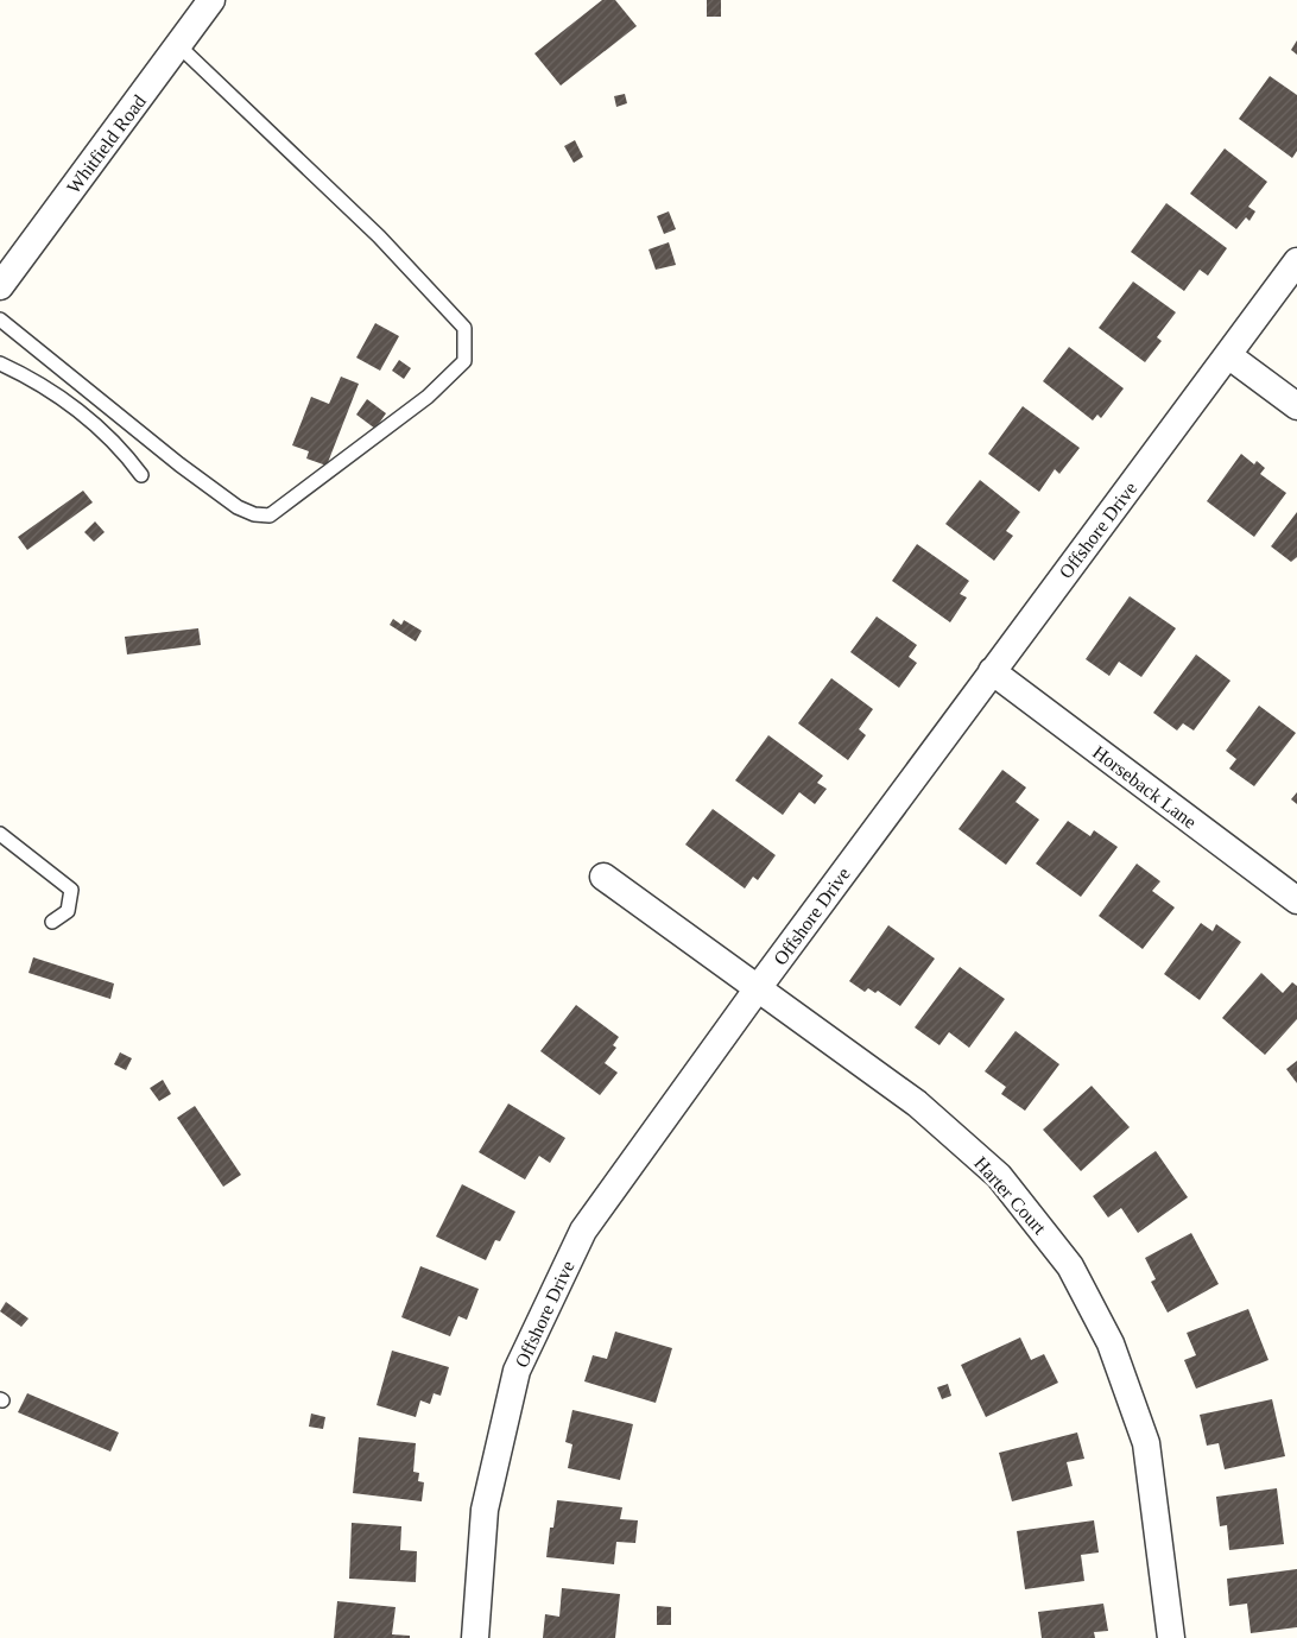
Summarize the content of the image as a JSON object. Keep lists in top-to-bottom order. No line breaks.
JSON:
{"streets":{"street":["Whitfield Road","Offshore Drive","Horseback Lane","Harter Court"]},"crossings":[["Offshore Drive","Horseback Lane"],["Offshore Drive","Harter Court"]]}
